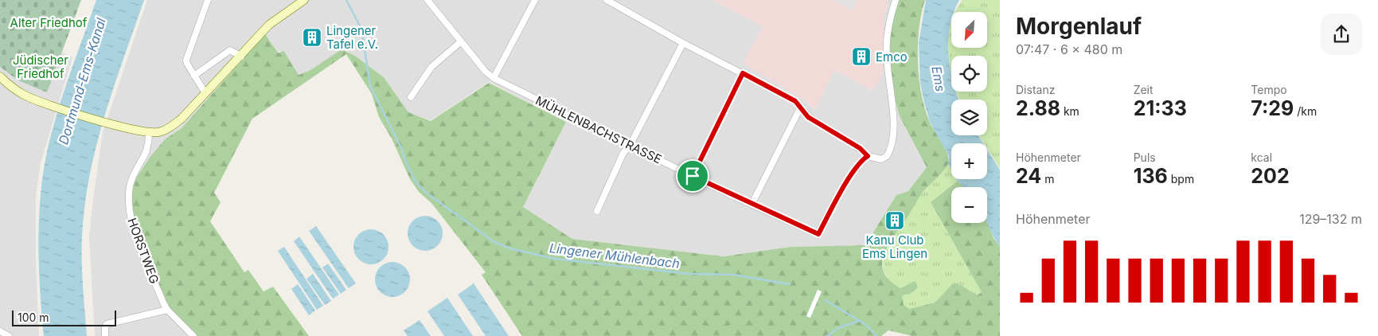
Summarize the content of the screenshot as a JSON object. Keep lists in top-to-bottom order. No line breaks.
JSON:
{"streets":{"street":["MÜHLENBACHSTRASSE","HORSTWEG"]},"water":["Ems","Dortmund-Ems-Kanal","Lingener Mühlenbach"],"parks":["Alter Friedhof","Jüdischer Friedhof"],"places":{"building":["Lingener Tafel e.V.","Emco","Kanu Club Ems Lingen"]},"scale_bar":"100 m","north":"bottom left","page":{"heading":["Morgenlauf","07:47 · 6 × 480 m"],"map_buttons":["+","−"],"stats":[["Distanz","2.88 km"],["Zeit","21:33"],["Tempo","7:29 /km"],["Höhenmeter","24 m"],["Puls","136 bpm"],["kcal","202"]],"chart":["Höhenmeter","129–132 m"],"scale":"100 m"}}
